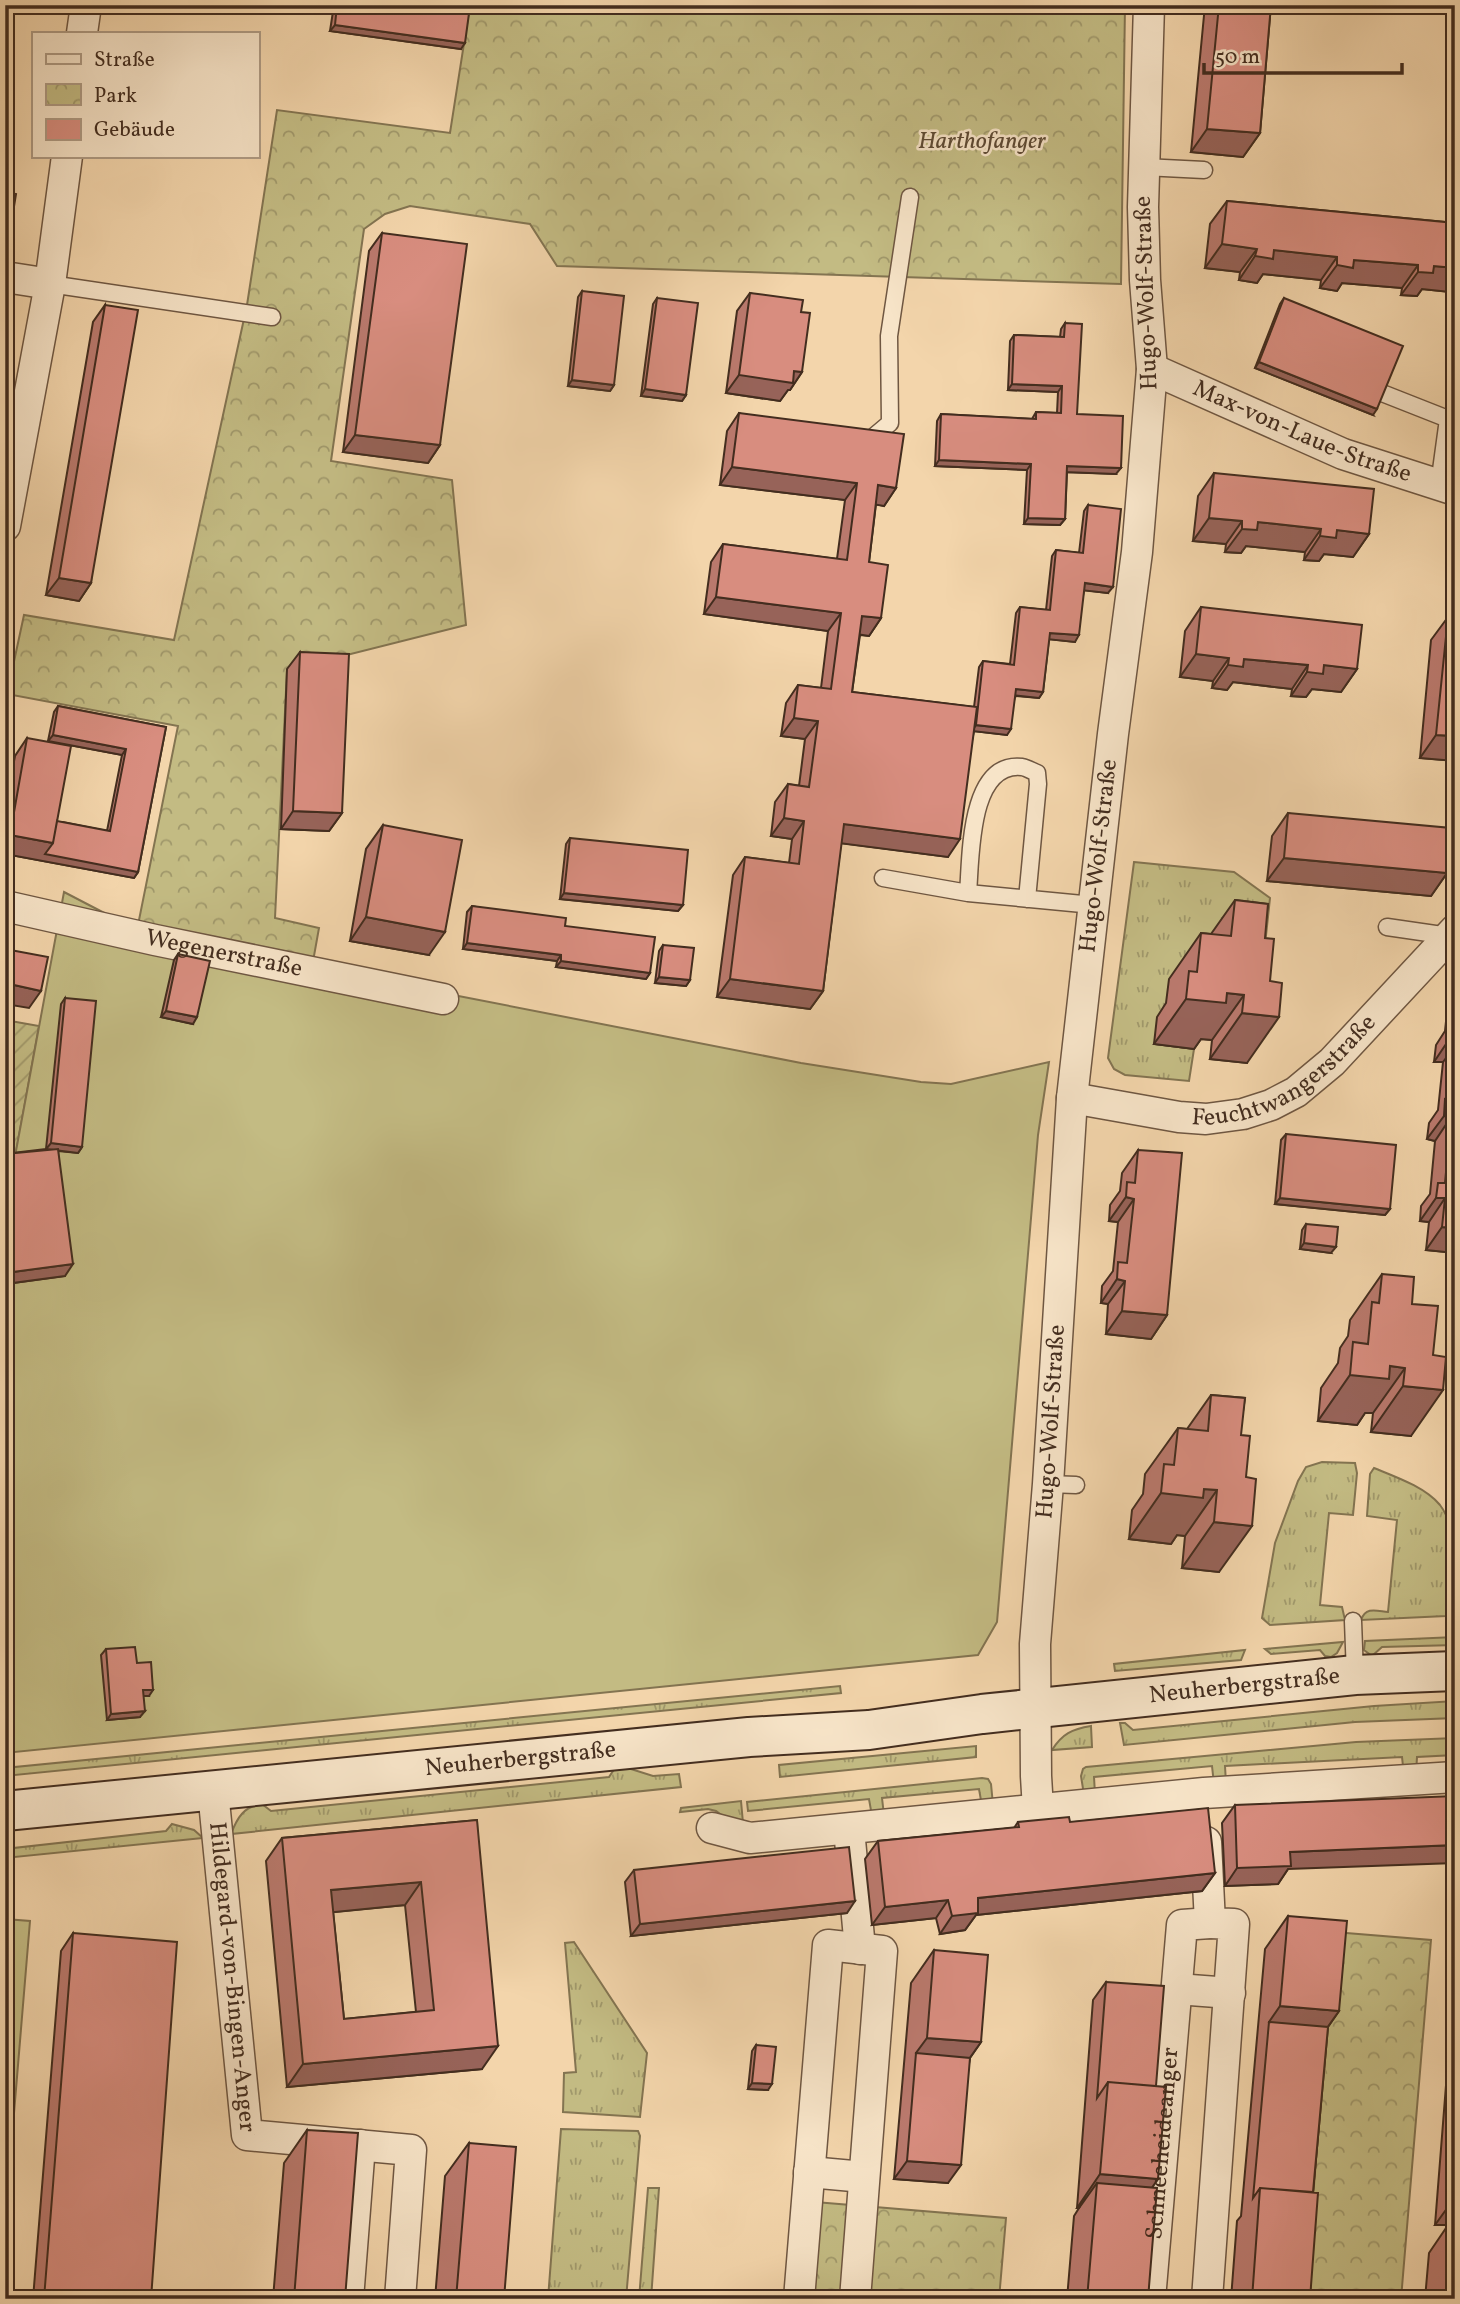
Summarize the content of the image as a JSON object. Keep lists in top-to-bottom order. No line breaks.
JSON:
{"streets":{"main road":["Neuherbergstraße"],"street":["Hugo-Wolf-Straße","Max-von-Laue-Straße","Wegenerstraße","Feuchtwangerstraße","Hildegard-von-Bingen-Anger","Schneeheideanger"]},"crossings":[["Hugo-Wolf-Straße","Max-von-Laue-Straße"],["Hugo-Wolf-Straße","Feuchtwangerstraße"],["Hugo-Wolf-Straße","Neuherbergstraße"],["Neuherbergstraße","Hildegard-von-Bingen-Anger"]],"parks":["Harthofanger"],"legend":["Straße","Park","Gebäude"],"scale_bar":"50 m"}
